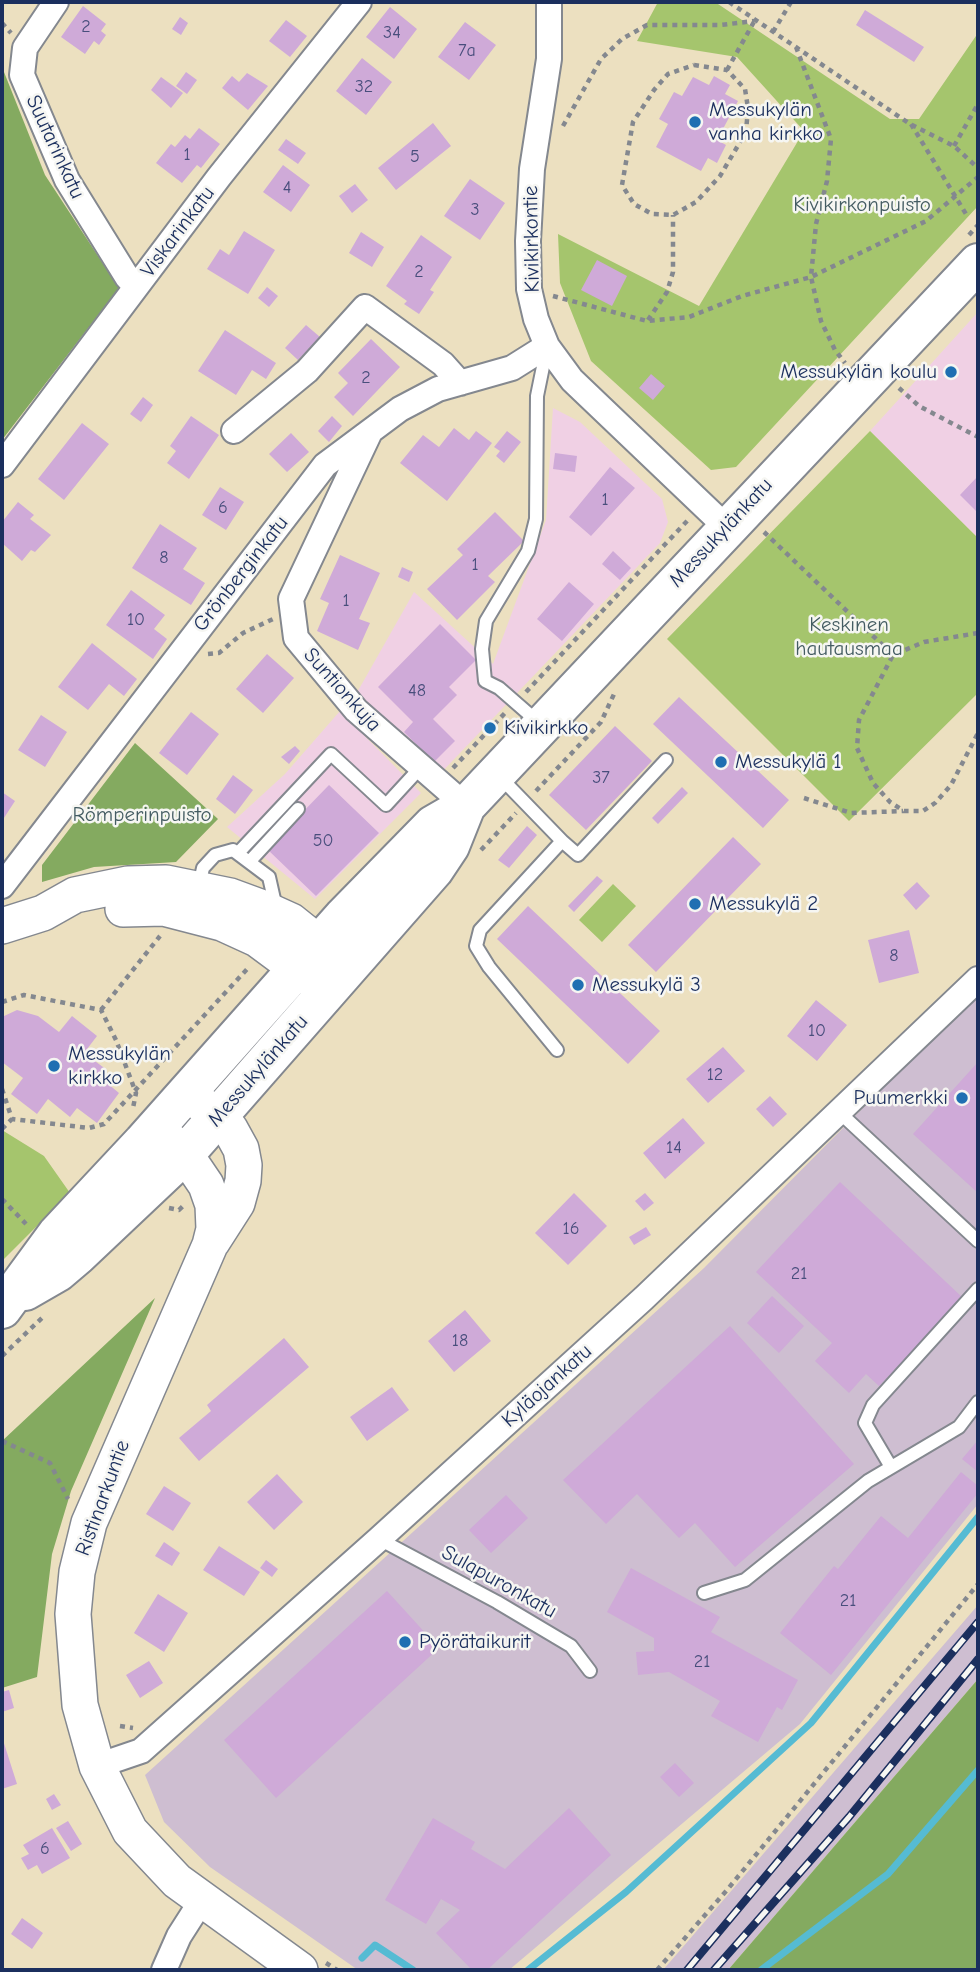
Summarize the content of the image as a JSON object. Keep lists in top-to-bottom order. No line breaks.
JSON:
{"streets":{"main road":["Messukylänkatu","Ristinarkuntie"],"street":["Suutarinkatu","Viskarinkatu","Kivikirkontie","Grönberginkatu","Suntionkuja","Kyläojankatu"],"lane":["Sulapuronkatu"]},"crossings":[["Suutarinkatu","Viskarinkatu"],["Kivikirkontie","Messukylänkatu"],["Kivikirkontie","Grönberginkatu"],["Messukylänkatu","Suntionkuja"],["Messukylänkatu","Ristinarkuntie"],["Kyläojankatu","Ristinarkuntie"],["Kyläojankatu","Sulapuronkatu"]],"parks":["Kivikirkonpuisto","Keskinen hautausmaa","Römperinpuisto"],"places":["Messukylän vanha kirkko","Messukylän koulu","Kivikirkko","Messukylä 1","Messukylä 2","Messukylä 3","Messukylän kirkko","Puumerkki","Pyörätaikurit"],"house_numbers":["2","34","7a","32","1","5","4","3","2","2","1","6","8","1","1","10","48","37","50","8","10","12","14","16","21","18","21","21","6"]}
